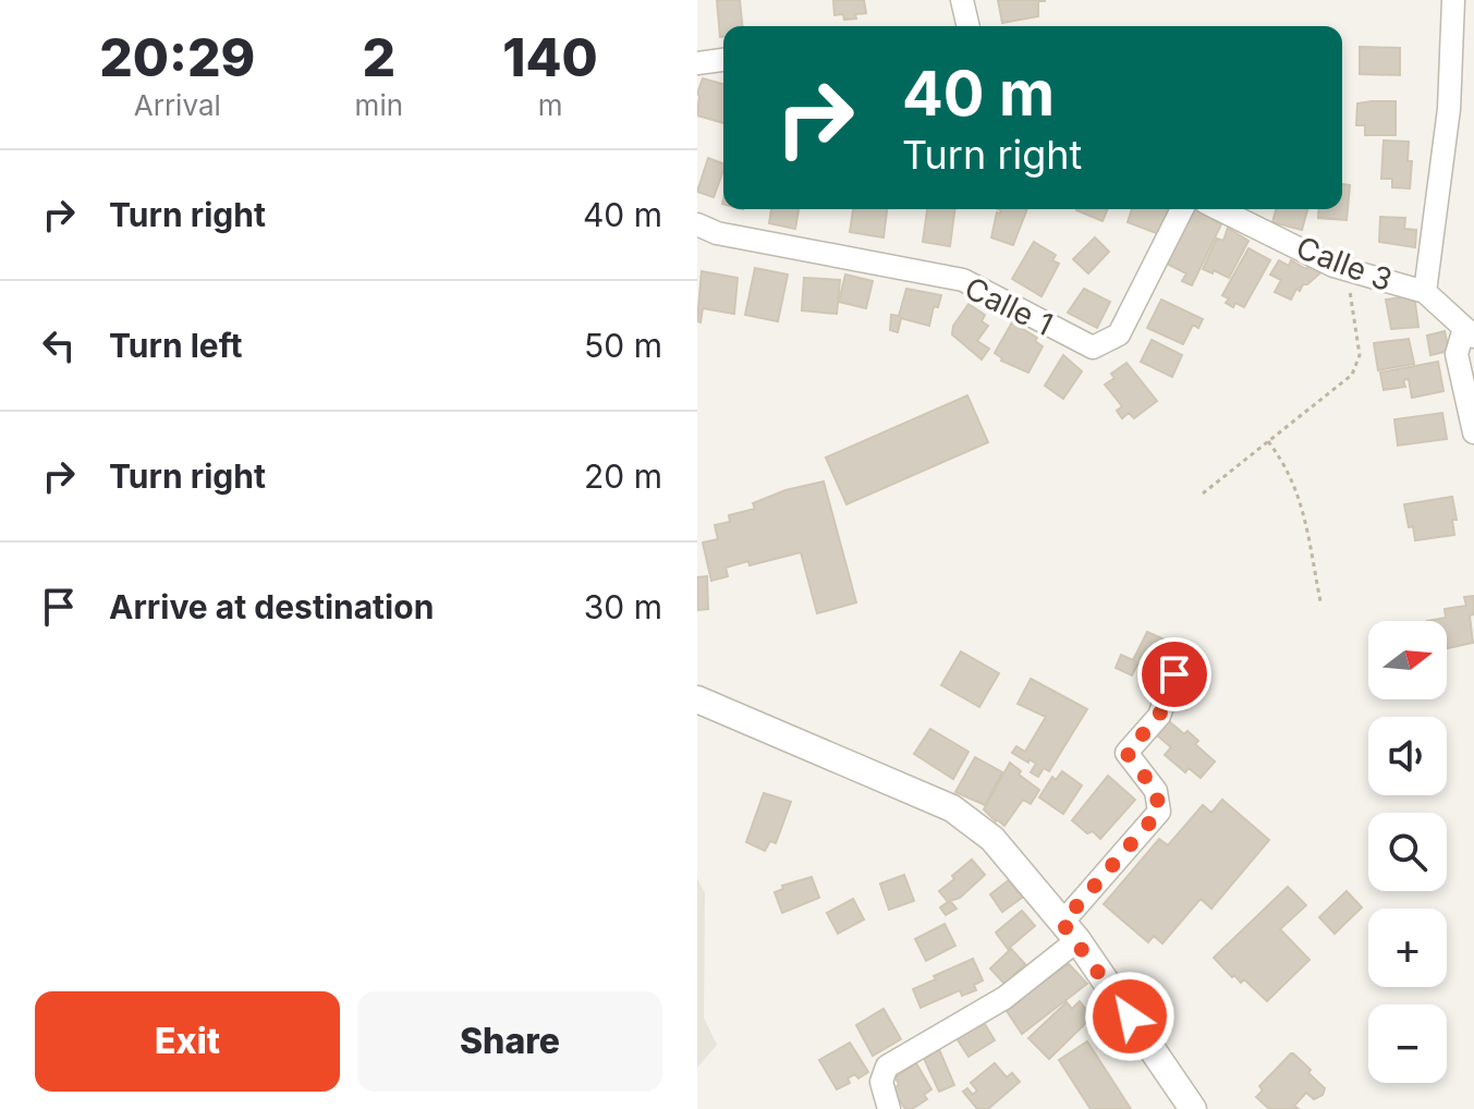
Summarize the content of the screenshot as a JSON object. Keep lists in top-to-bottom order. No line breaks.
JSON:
{"streets":{"street":["Calle 3","Calle 1"]},"north":"right","page":{"eta":["20:29","Arrival","2","min","140","m"],"turn":["40 m","Turn right"],"list":[{"name":"Turn right","value":"40 m"},{"name":"Turn left","value":"50 m"},{"name":"Turn right","value":"20 m"},{"name":"Arrive at destination","value":"30 m"}],"map_buttons":["+","−"],"buttons":["Exit","Share"]}}
